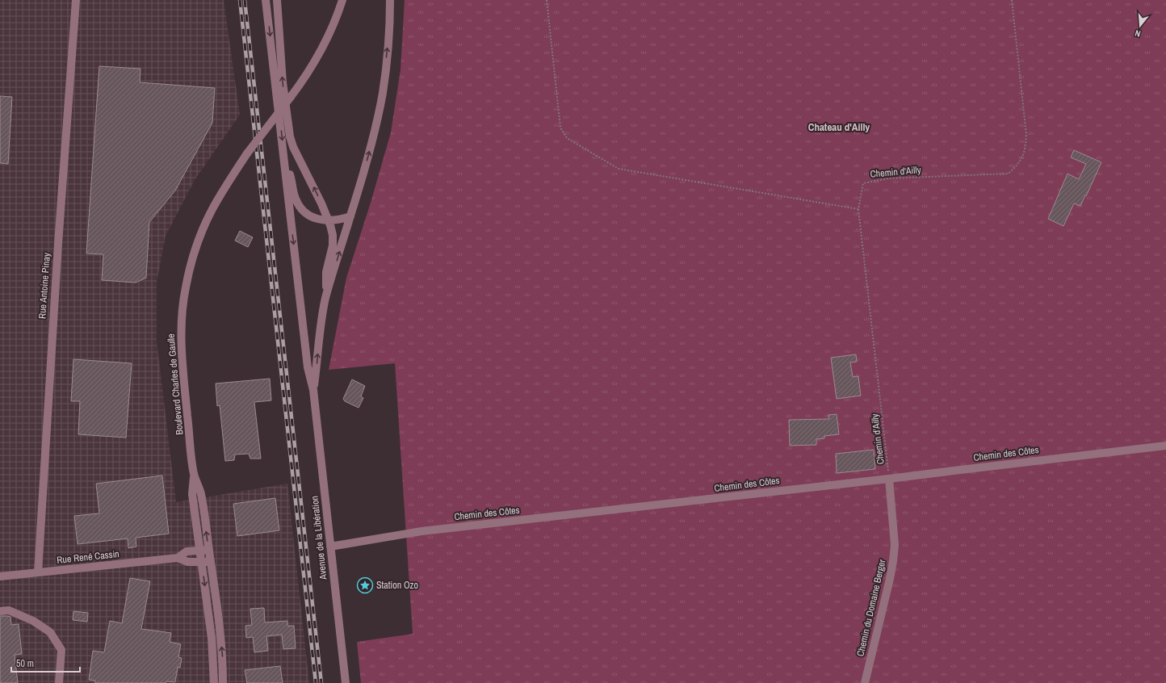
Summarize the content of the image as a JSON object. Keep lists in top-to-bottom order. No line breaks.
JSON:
{"streets":{"street":["Rue Antoine Pinay","Boulevard Charles de Gaulle","Chemin des Côtes","Avenue de la Libération","Rue René Cassin","Chemin du Domaine Berger"],"path":["Chemin d'Ailly"]},"crossings":[["Chemin d'Ailly","Chemin des Côtes"],["Chemin d'Ailly","Chemin du Domaine Berger"],["Rue Antoine Pinay","Rue René Cassin"],["Boulevard Charles de Gaulle","Rue René Cassin"],["Chemin des Côtes","Avenue de la Libération"],["Chemin des Côtes","Chemin du Domaine Berger"]],"districts":["Chateau d'Ailly"],"places":{"place":["Station Ozo"]},"scale_bar":"50 m","north":"bottom"}
